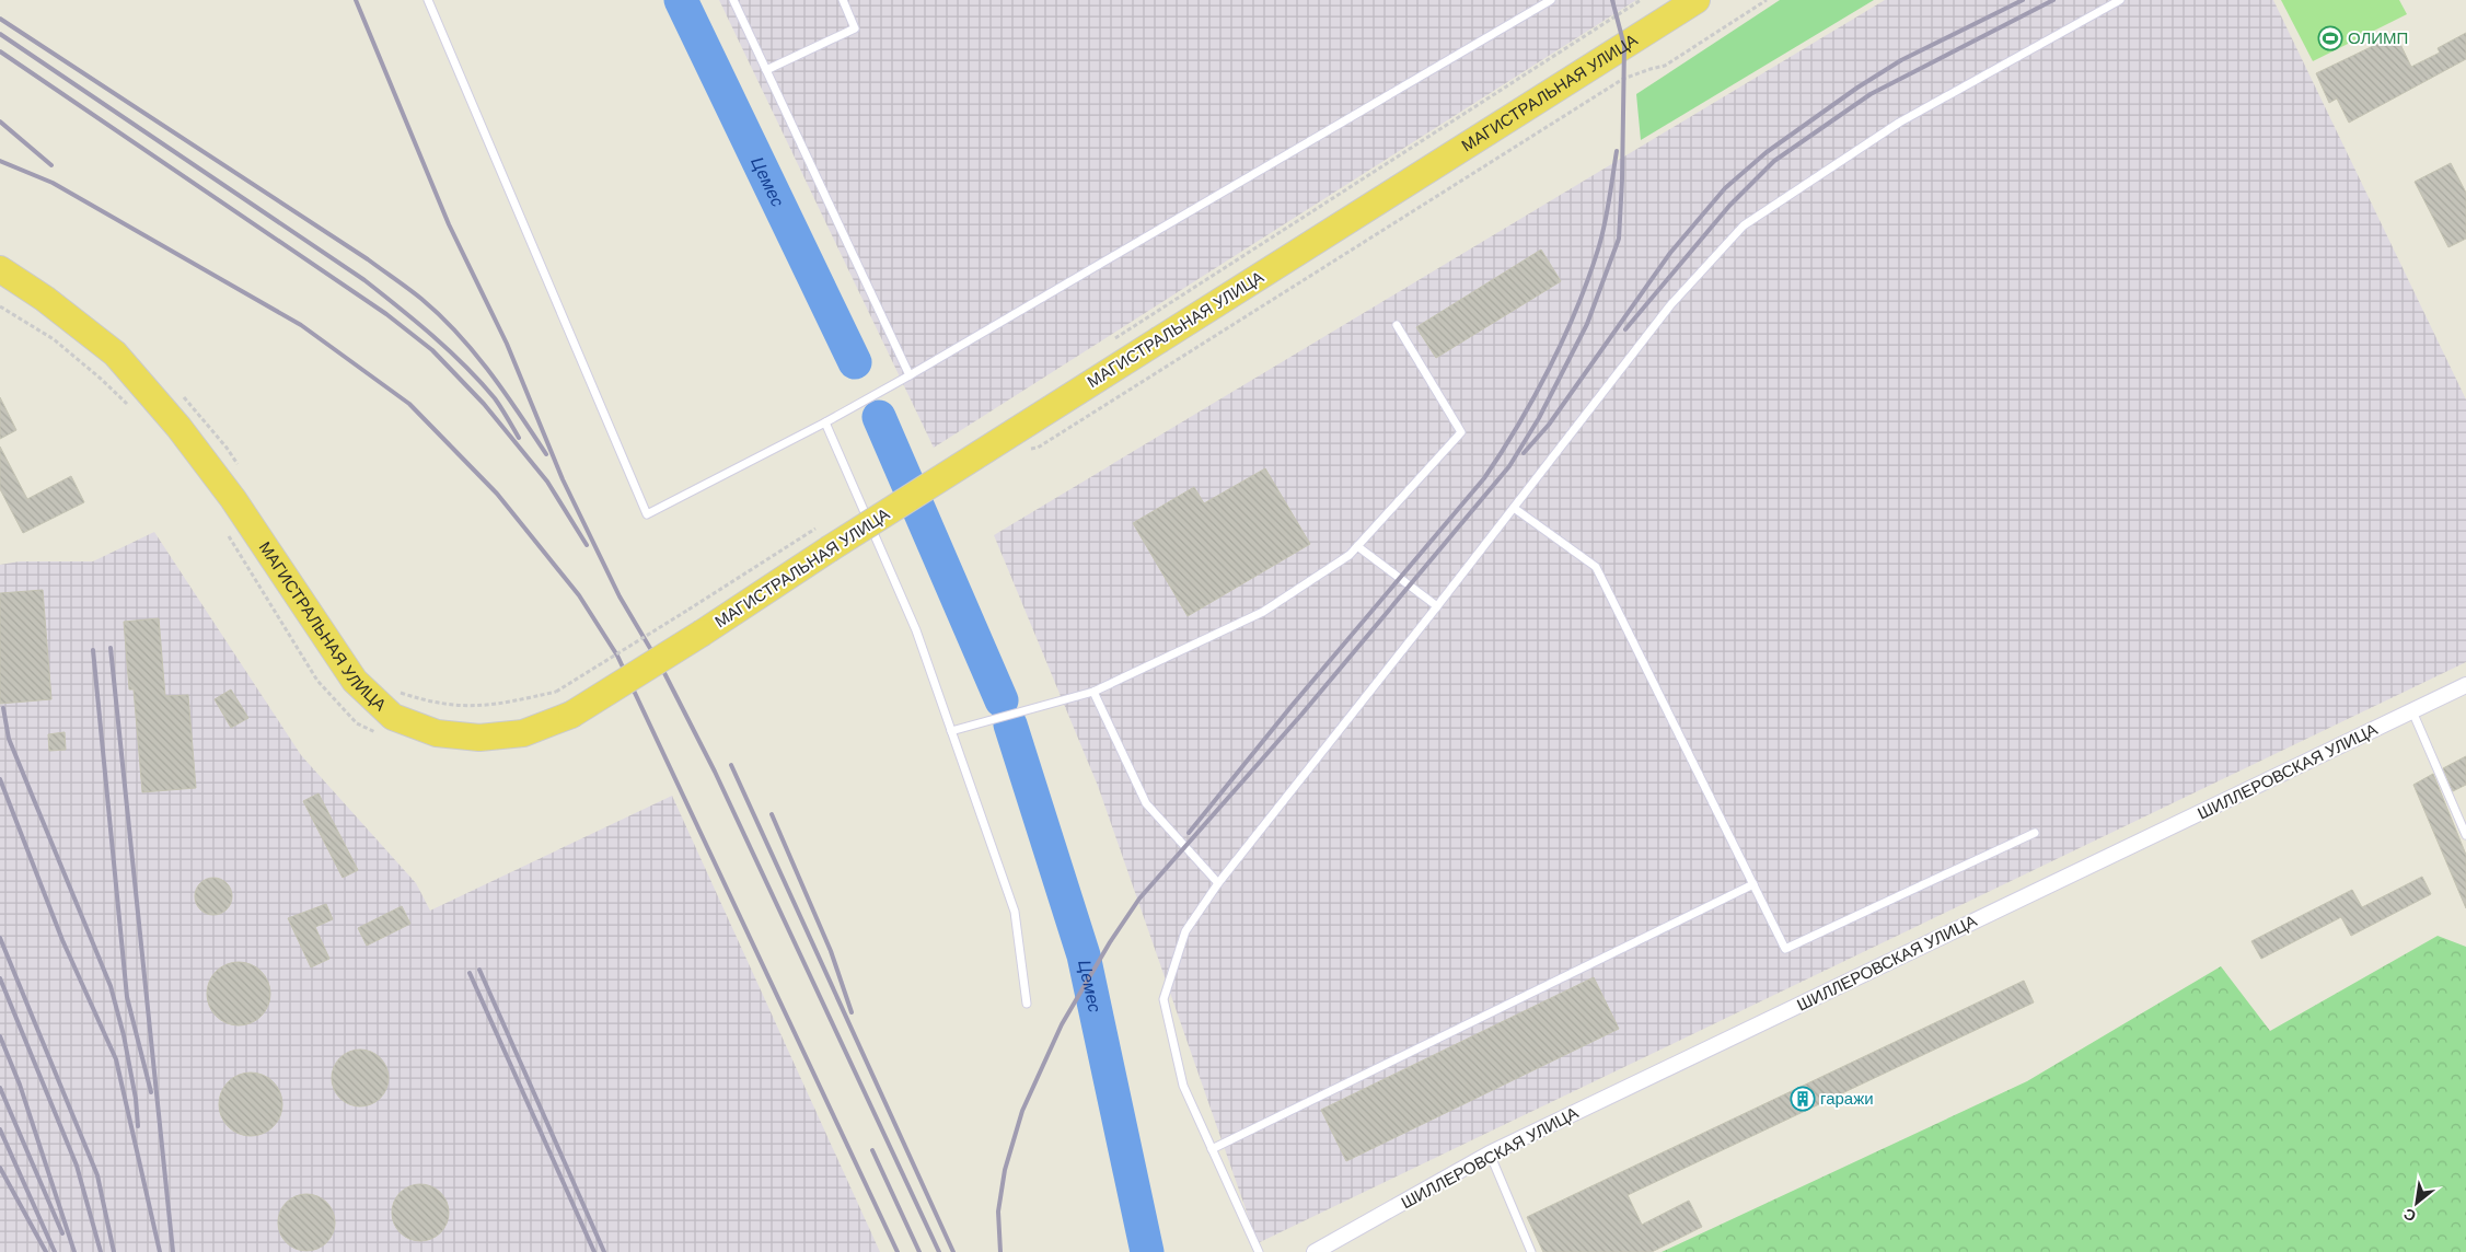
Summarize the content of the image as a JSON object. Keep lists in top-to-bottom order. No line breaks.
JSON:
{"streets":{"highway":["МАГИСТРАЛЬНАЯ УЛИЦА"],"street":["ШИЛЛЕРОВСКАЯ УЛИЦА"]},"water":["Цемес"],"places":{"sports":["ОЛИМП"],"building":["гаражи"]},"north":"bottom left"}
